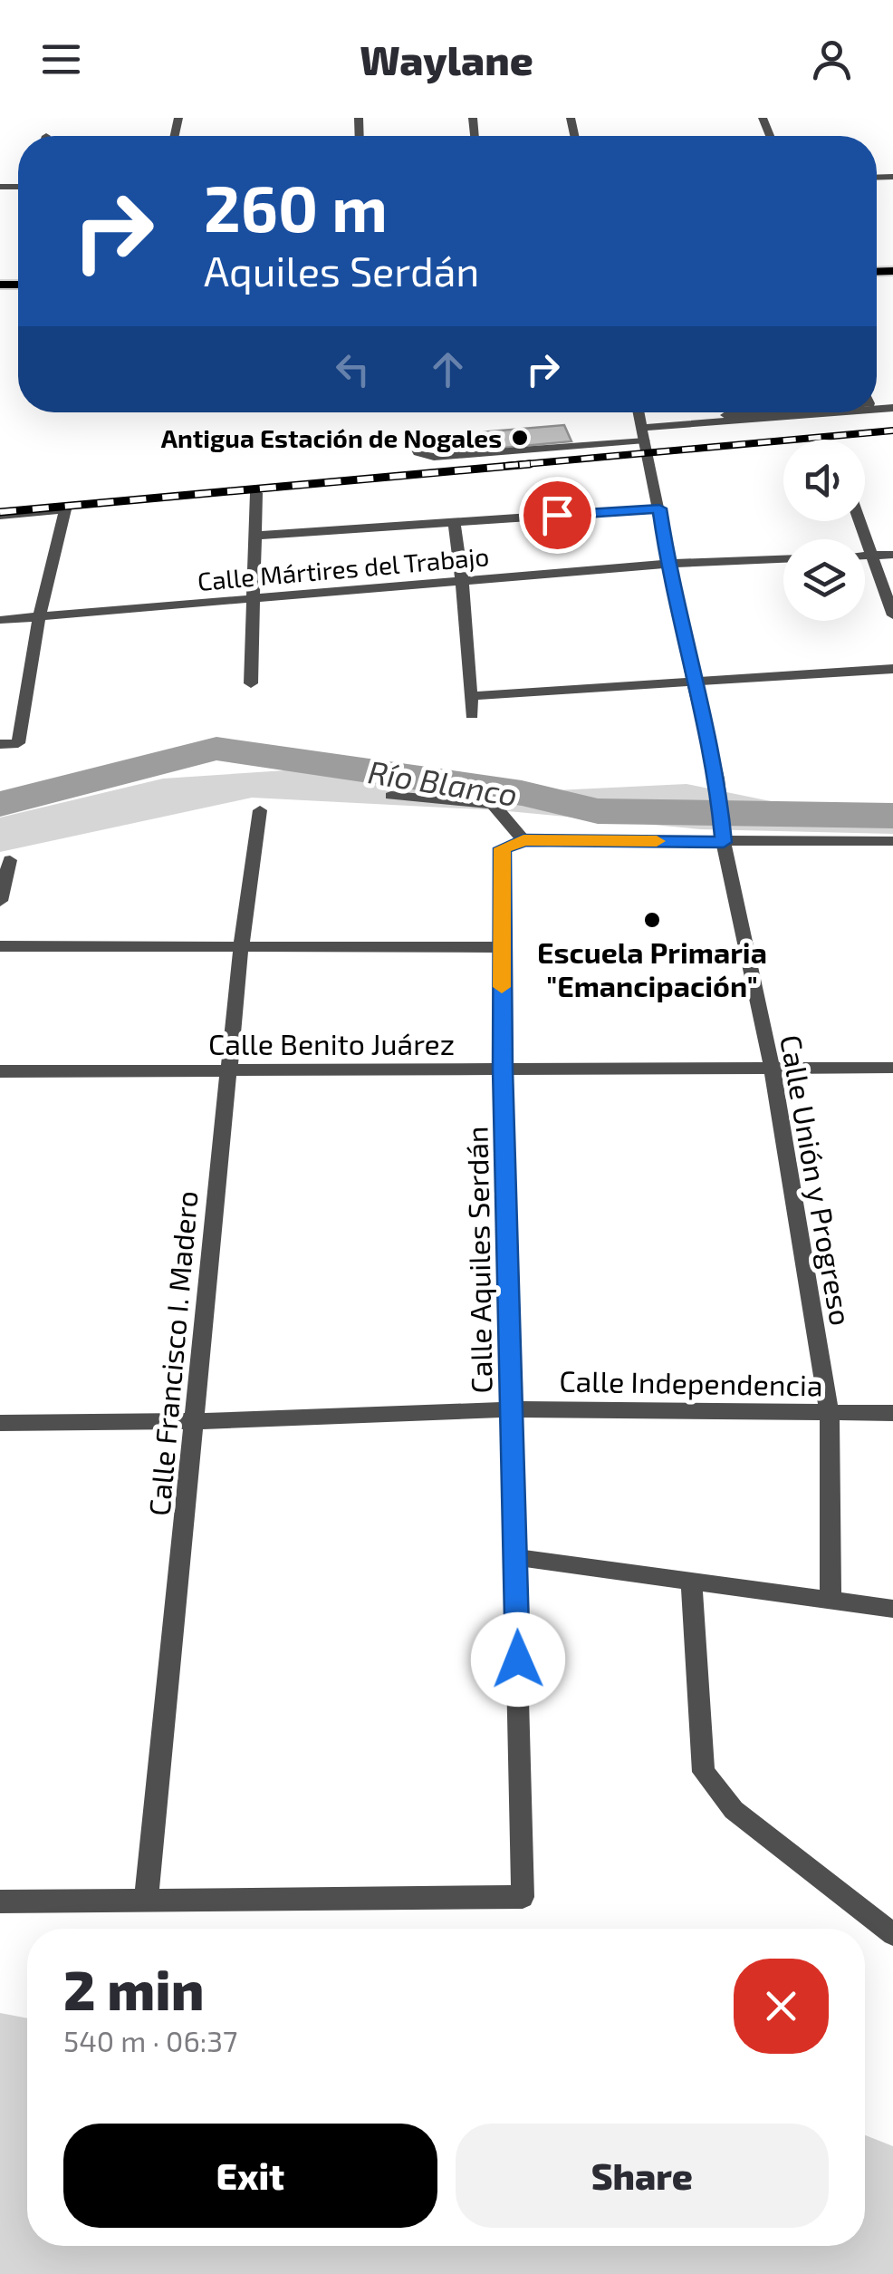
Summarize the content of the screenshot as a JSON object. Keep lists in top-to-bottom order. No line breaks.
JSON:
{"streets":{"street":["Calle Mártires del Trabajo","Calle Benito Juárez","Calle Unión y Progreso","Calle Aquiles Serdán","Calle Francisco I. Madero","Calle Independencia"]},"crossings":[["Calle Mártires del Trabajo","Calle Unión y Progreso"],["Calle Benito Juárez","Calle Unión y Progreso"],["Calle Benito Juárez","Calle Aquiles Serdán"],["Calle Benito Juárez","Calle Francisco I. Madero"],["Calle Unión y Progreso","Calle Independencia"],["Calle Aquiles Serdán","Calle Francisco I. Madero"],["Calle Aquiles Serdán","Calle Independencia"],["Calle Francisco I. Madero","Calle Independencia"]],"water":["Río Blanco"],"places":["Antigua Estación de Nogales","Escuela Primaria \"Emancipación\""],"page":{"header":"Waylane","turn":["260 m","Aquiles Serdán"],"heading":["2 min","540 m · 06:37"],"buttons":["Exit","Share"]}}
